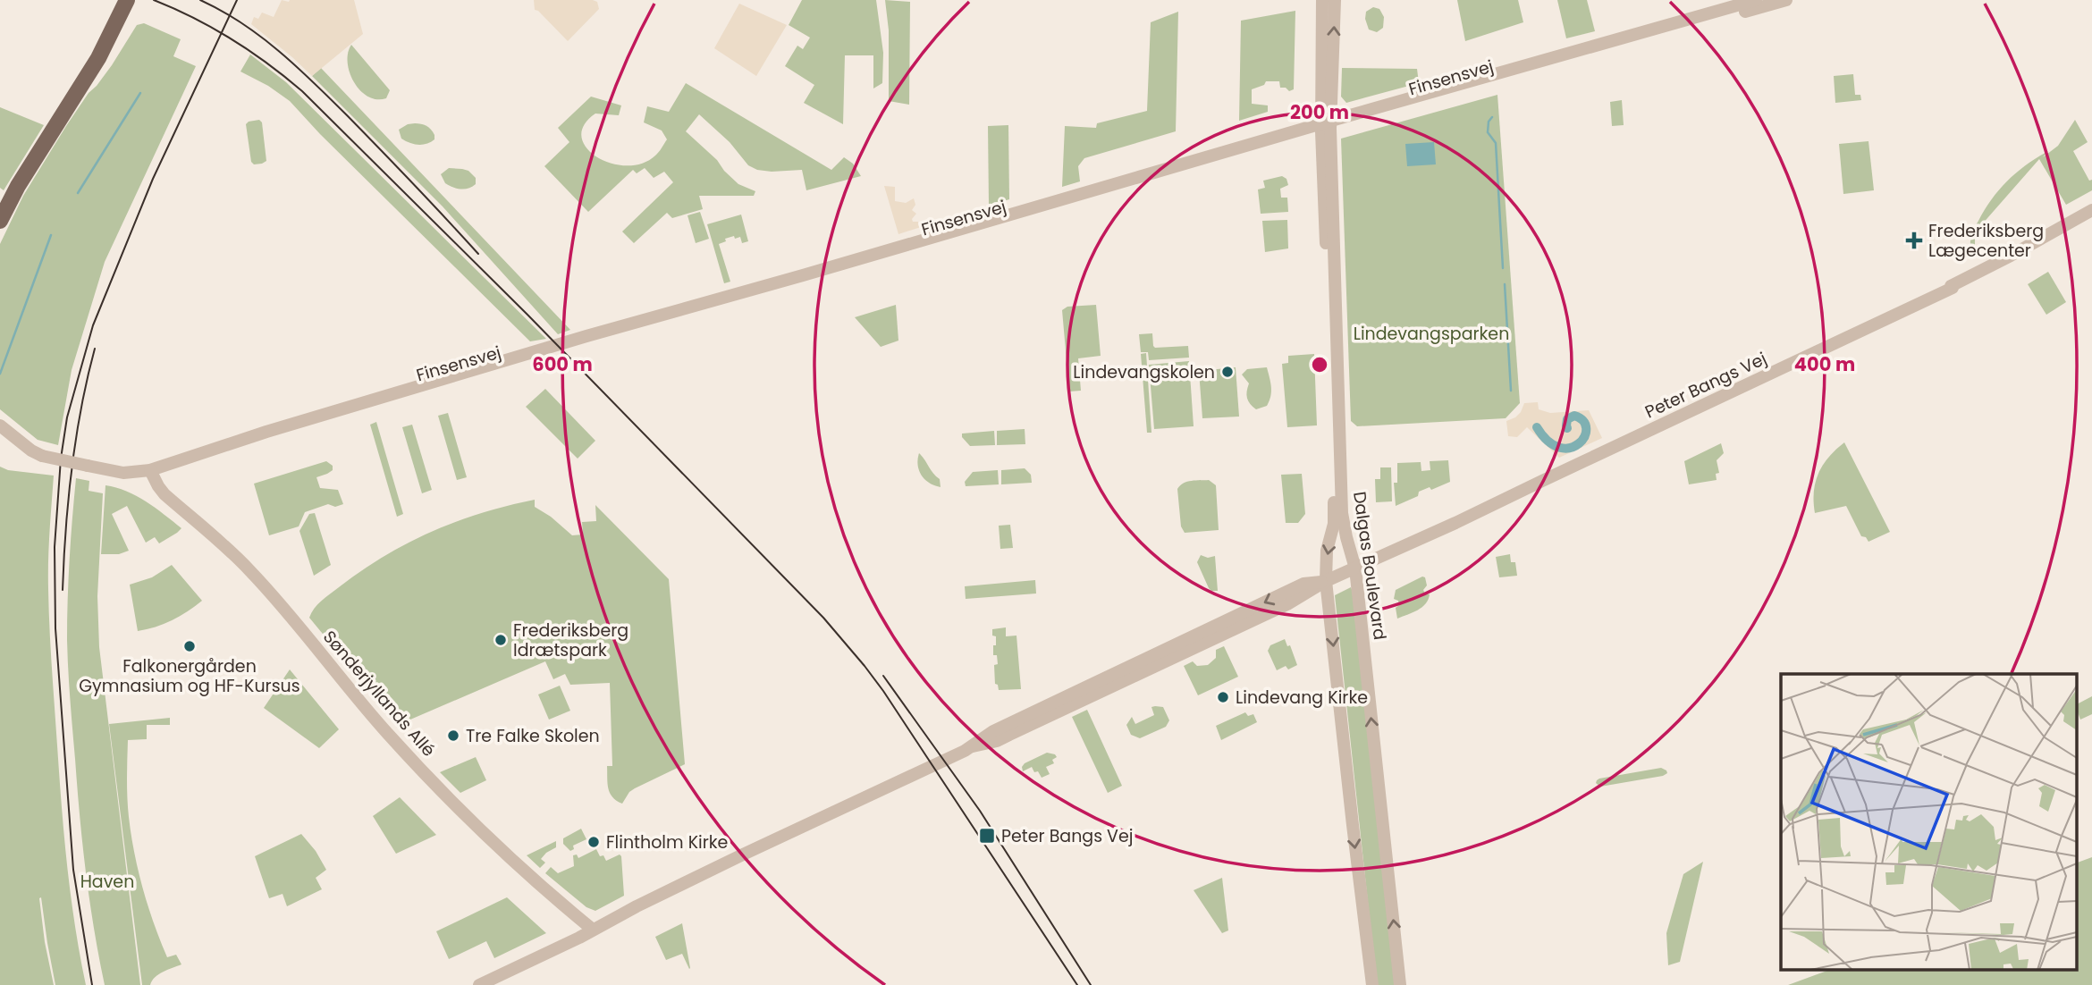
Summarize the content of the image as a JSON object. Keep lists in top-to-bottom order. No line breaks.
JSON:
{"streets":{"street":["Finsensvej","Peter Bangs Vej","Dalgas Boulevard","Sønderjyllands Allé"]},"crossings":[["Finsensvej","Dalgas Boulevard"],["Finsensvej","Sønderjyllands Allé"],["Peter Bangs Vej","Dalgas Boulevard"],["Peter Bangs Vej","Sønderjyllands Allé"]],"parks":["Lindevangsparken","Haven"],"places":{"health":["Frederiksberg Lægecenter"],"other":["Lindevangskolen","Frederiksberg Idrætspark","Falkonergården Gymnasium og HF-Kursus","Lindevang Kirke","Tre Falke Skolen","Flintholm Kirke"],"transit":["Peter Bangs Vej"]},"rings":["200 m","400 m","600 m"]}
